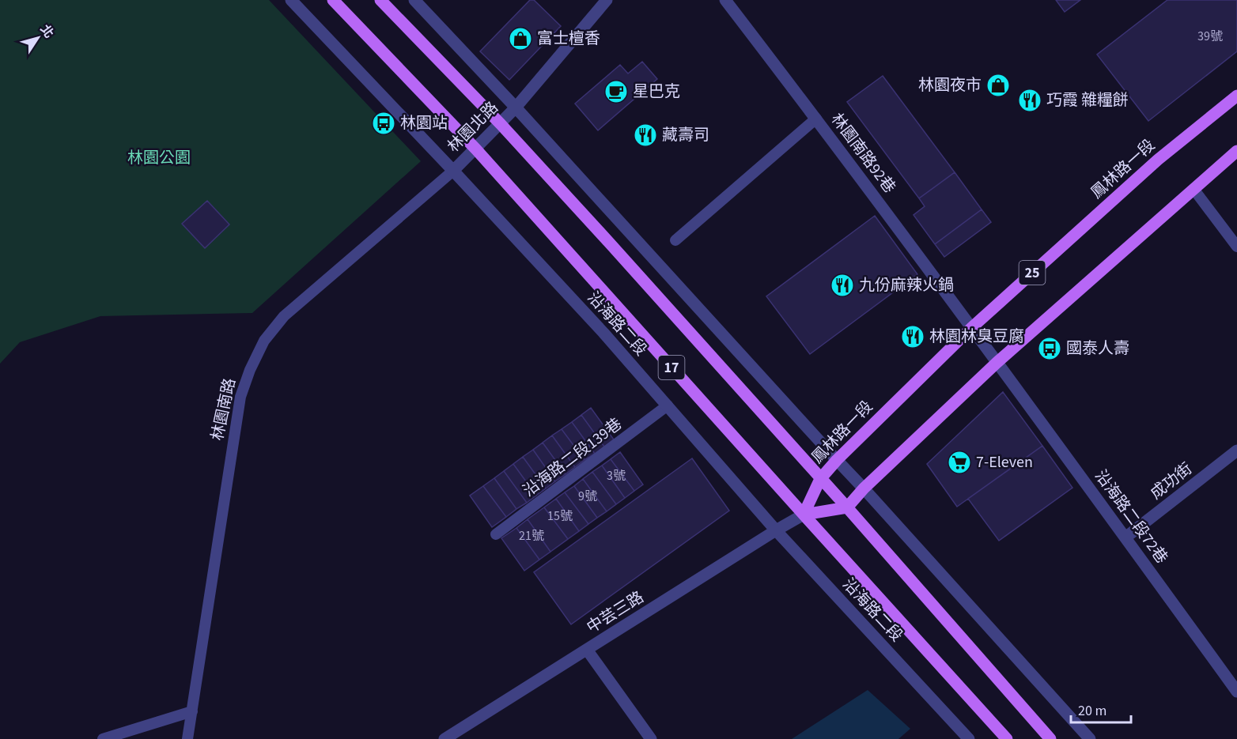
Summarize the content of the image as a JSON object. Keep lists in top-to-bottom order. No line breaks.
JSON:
{"streets":{"main road":["鳳林路一段","25","沿海路二段","17"],"street":["林園北路","林園南路92巷","成功街","沿海路二段72巷","中芸三路"],"lane":["林園南路","沿海路二段139巷"]},"crossings":[["林園北路","沿海路二段"],["林園北路","17"],["林園北路","林園南路"],["林園南路92巷","鳳林路一段"],["林園南路92巷","沿海路二段72巷"],["鳳林路一段","沿海路二段"],["鳳林路一段","17"],["鳳林路一段","中芸三路"],["沿海路二段","林園南路"],["沿海路二段","沿海路二段139巷"],["沿海路二段","中芸三路"],["成功街","沿海路二段72巷"]],"parks":["林園公園"],"places":{"shop":["富士檀香","林園夜市"],"cafe":["星巴克"],"restaurant":["巧霞 雜糧餅","藏壽司","九份麻辣火鍋","林園林臭豆腐"],"bus stop":["林園站","國泰人壽"],"supermarket":["7-Eleven"]},"house_numbers":["39號","3號","9號","15號","21號"],"scale_bar":"20 m","north":"top right"}
